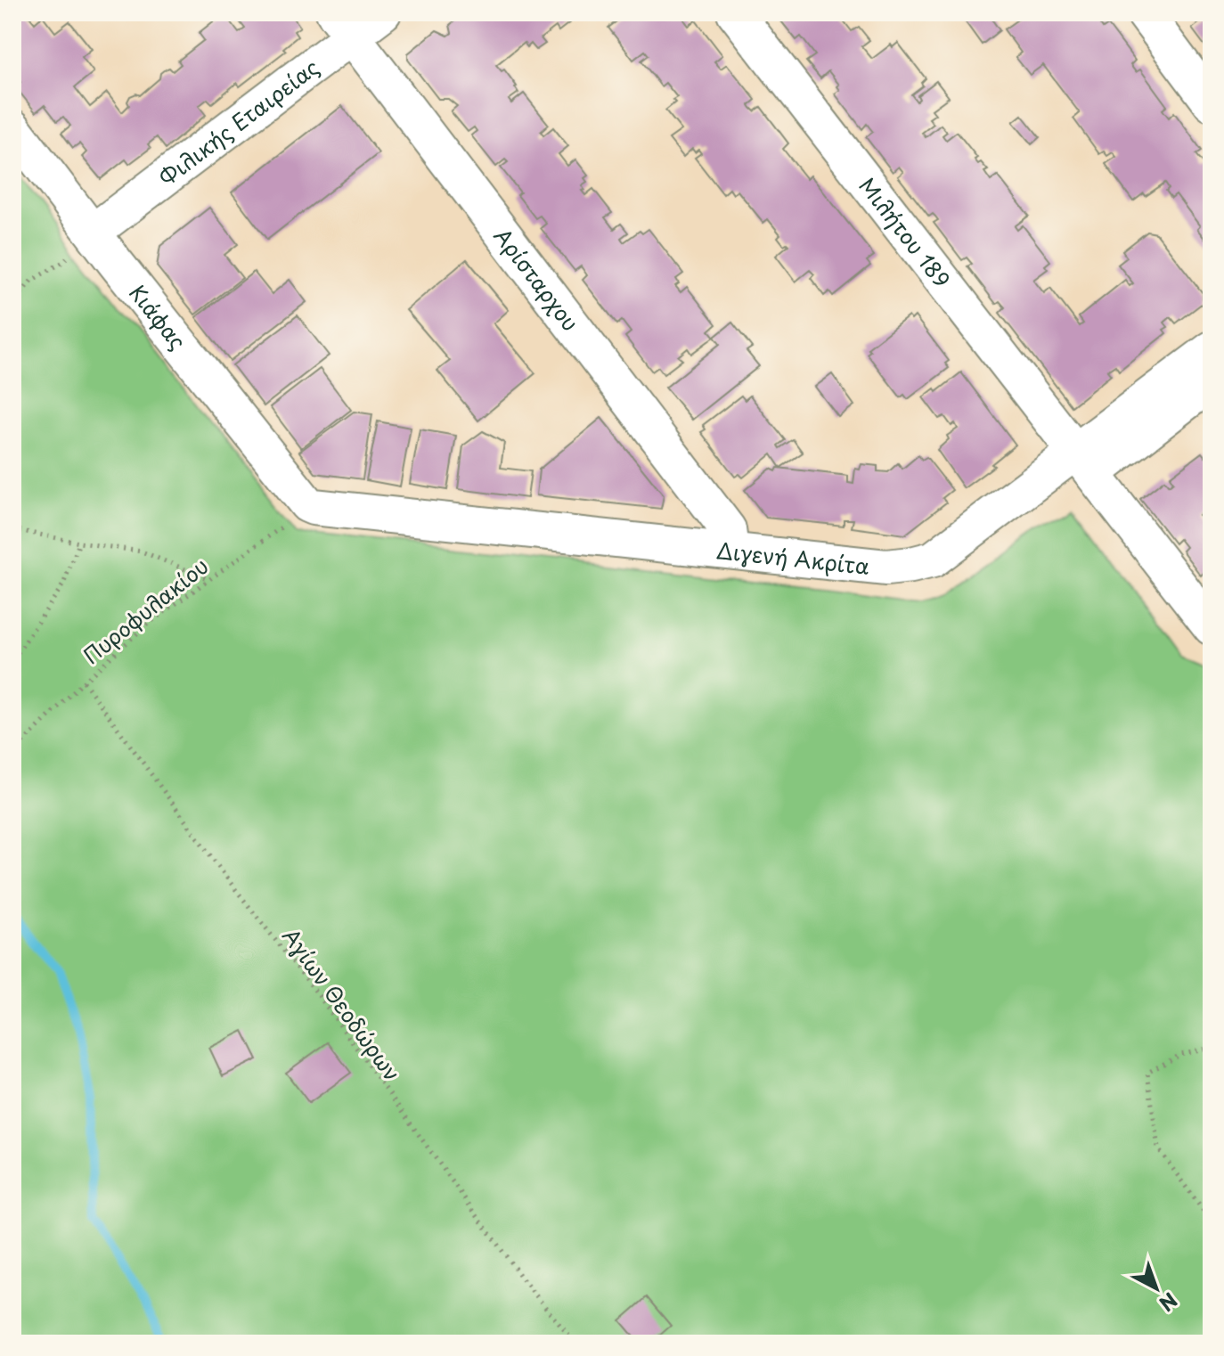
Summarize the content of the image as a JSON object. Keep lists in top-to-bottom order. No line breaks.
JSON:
{"streets":{"street":["Φιλικής Εταιρείας","Μιλήτου 189","Αρίσταρχου","Κιάφας","Διγενή Ακρίτα"],"path":["Πυροφυλακίου","Αγίων Θεοδώρων"]},"crossings":[["Φιλικής Εταιρείας","Αρίσταρχου"],["Φιλικής Εταιρείας","Κιάφας"],["Μιλήτου 189","Διγενή Ακρίτα"],["Αρίσταρχου","Διγενή Ακρίτα"],["Κιάφας","Διγενή Ακρίτα"],["Κιάφας","Πυροφυλακίου"],["Διγενή Ακρίτα","Πυροφυλακίου"],["Πυροφυλακίου","Αγίων Θεοδώρων"]],"north":"bottom right"}
